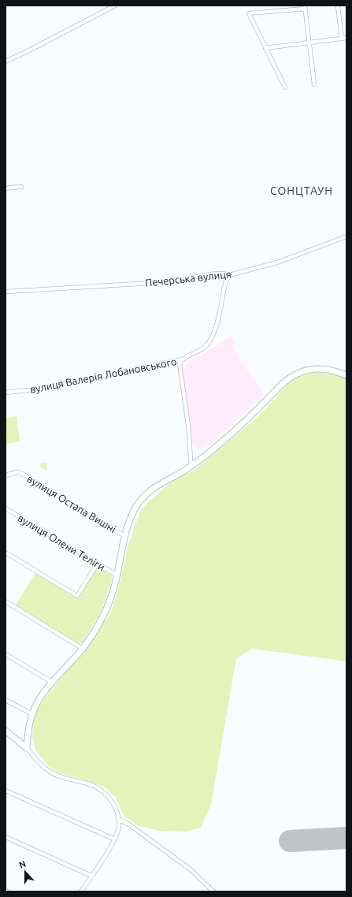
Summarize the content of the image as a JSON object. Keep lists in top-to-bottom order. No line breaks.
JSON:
{"streets":{"street":["Печерська вулиця","вулиця Валерія Лобановського","вулиця Остапа Вишні","вулиця Олени Теліги"]},"crossings":[["Печерська вулиця","вулиця Валерія Лобановського"]],"districts":["СОНЦТАУН"],"north":"top"}
